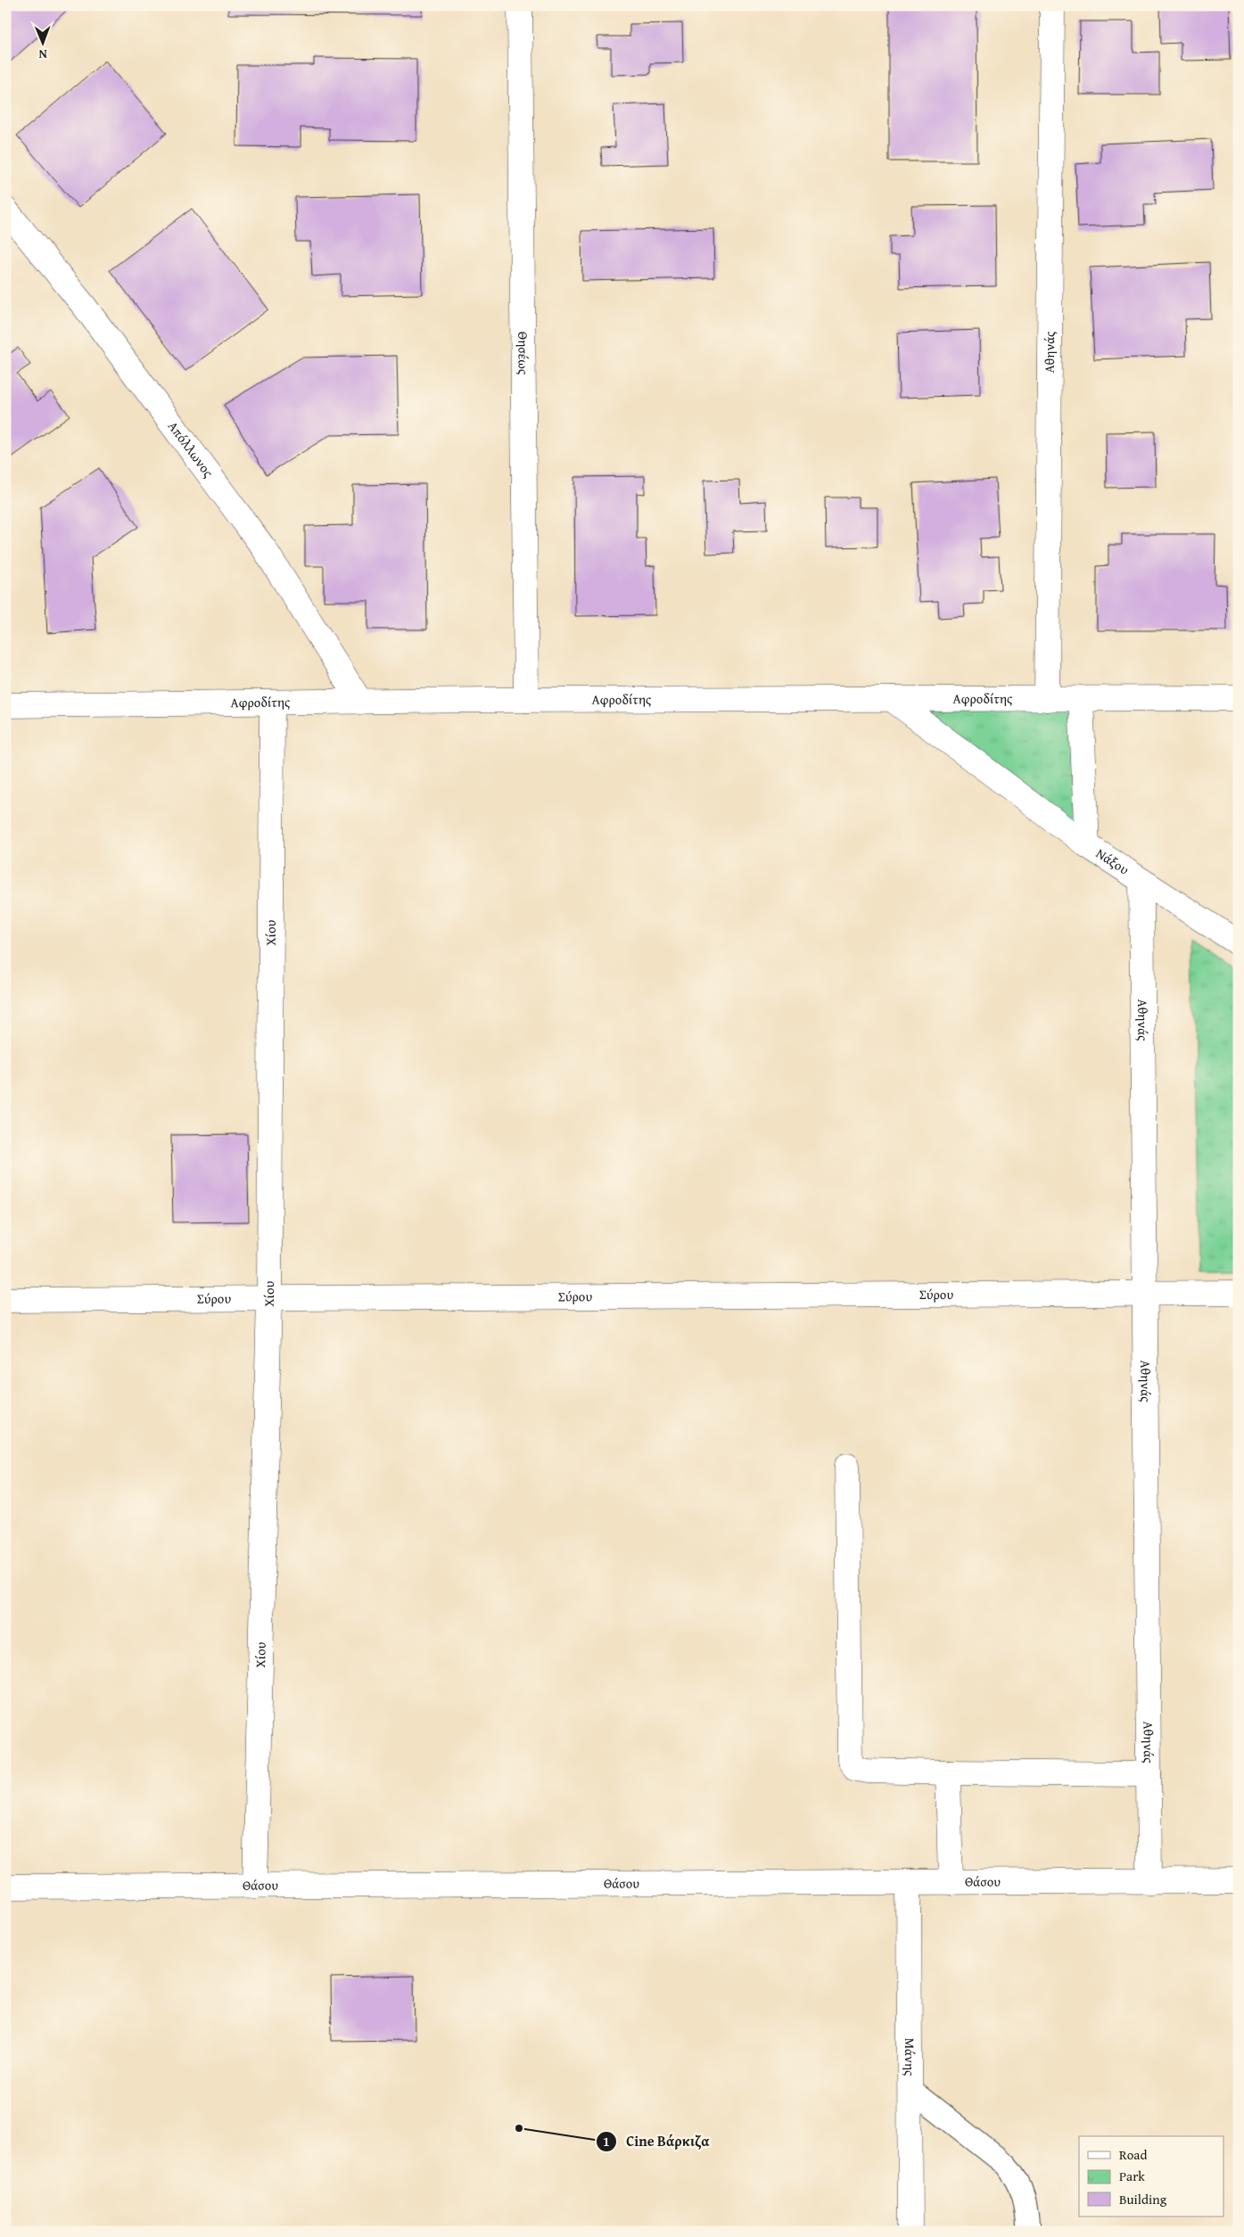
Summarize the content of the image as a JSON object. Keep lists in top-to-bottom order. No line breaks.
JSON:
{"streets":{"street":["Αθηνάς","Θησέως","Απόλλωνος","Αφροδίτης","Νάξου","Χίου","Σύρου","Θάσου","Μάνης"]},"crossings":[["Αθηνάς","Αφροδίτης"],["Αθηνάς","Νάξου"],["Αθηνάς","Σύρου"],["Αθηνάς","Θάσου"],["Θησέως","Αφροδίτης"],["Απόλλωνος","Αφροδίτης"],["Αφροδίτης","Νάξου"],["Αφροδίτης","Χίου"],["Χίου","Σύρου"],["Χίου","Θάσου"],["Θάσου","Μάνης"]],"places":["Cine Βάρκιζα"],"legend":["Road","Park","Building"],"north":"bottom"}
